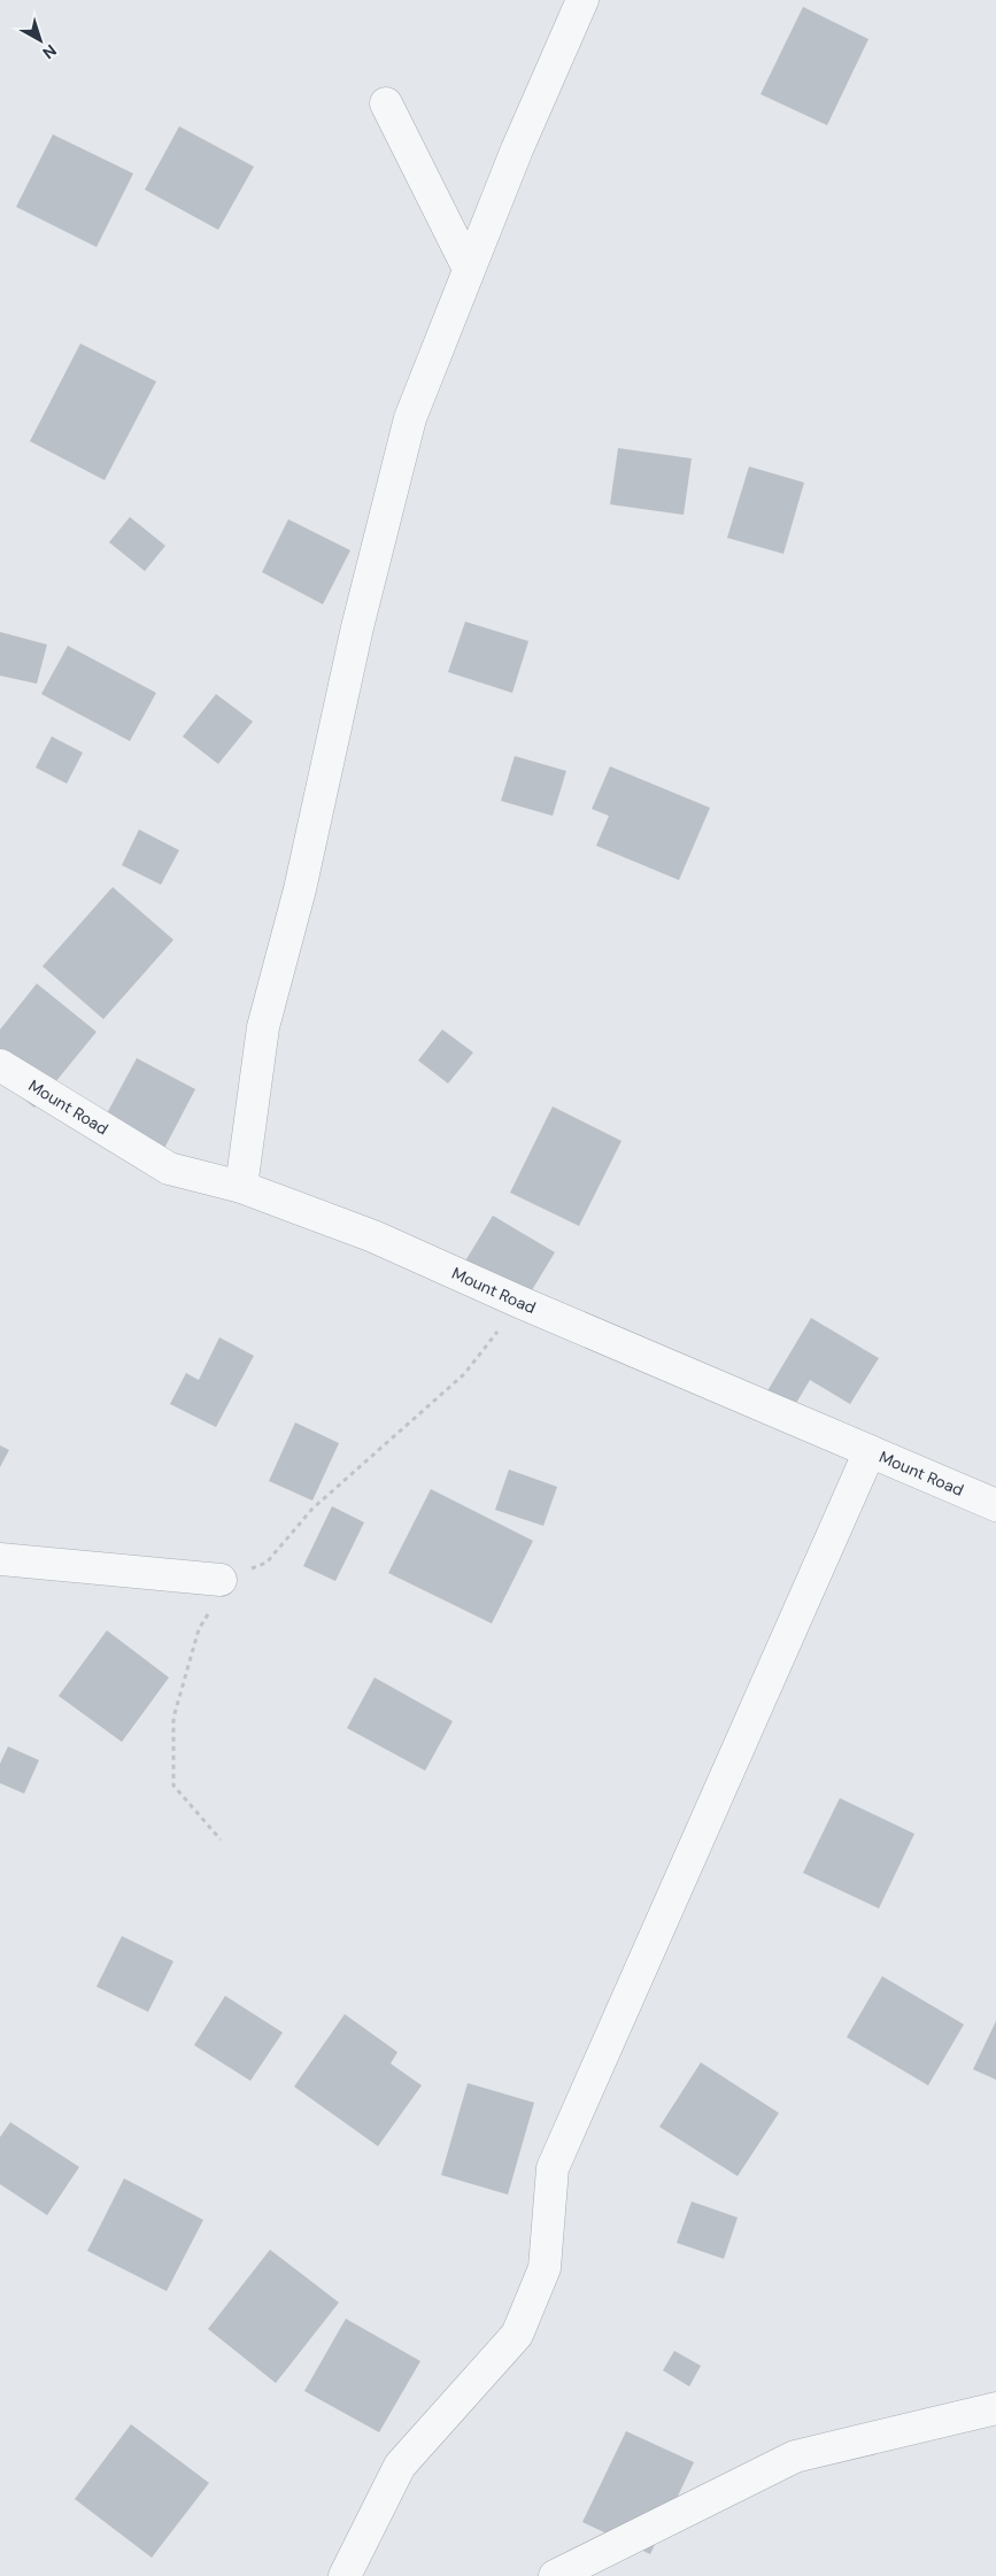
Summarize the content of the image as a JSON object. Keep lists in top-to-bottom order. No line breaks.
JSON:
{"streets":{"street":["Mount Road"]},"north":"bottom right"}
